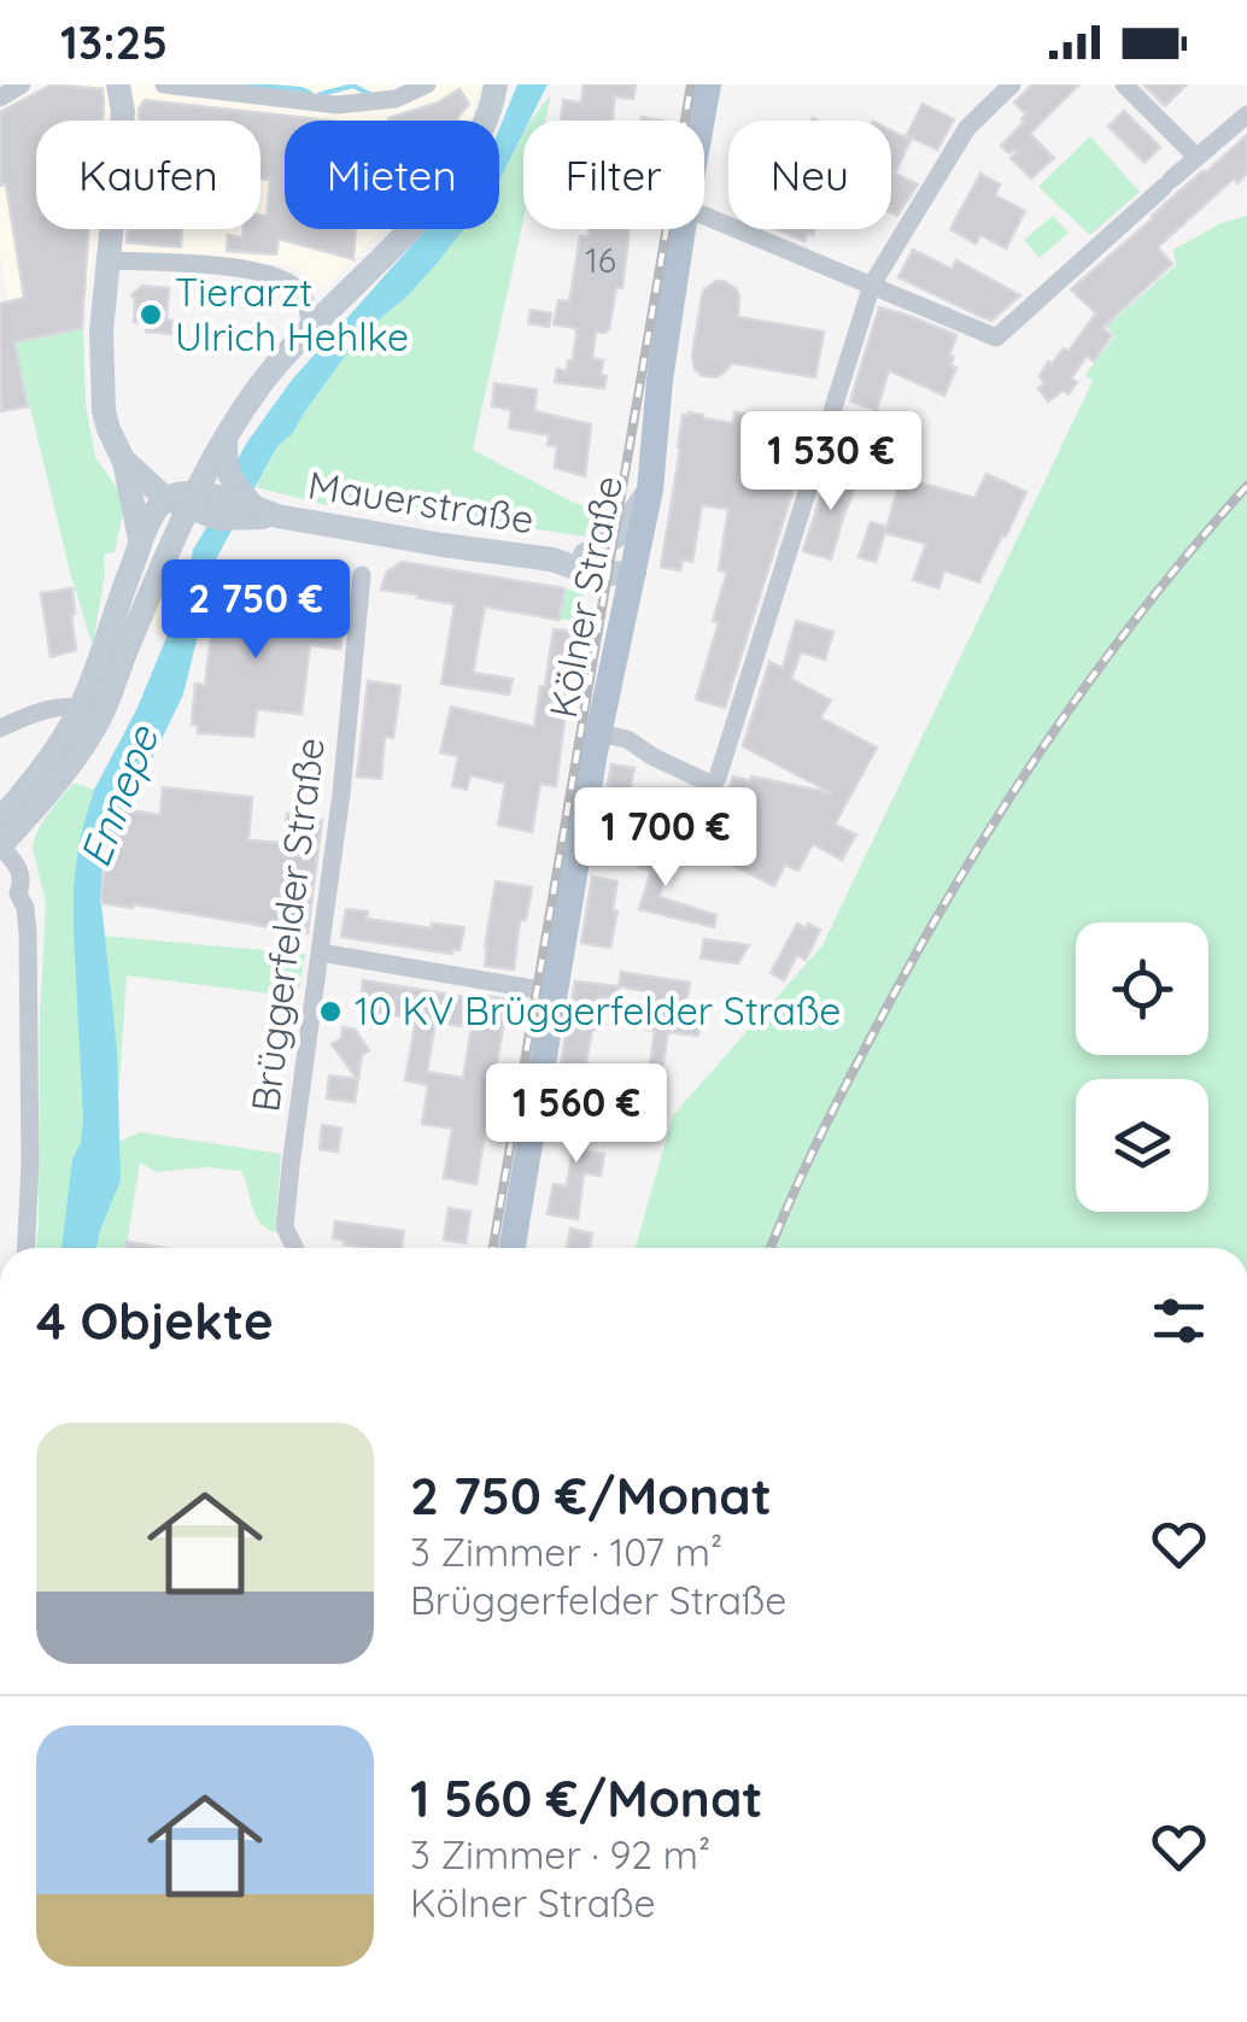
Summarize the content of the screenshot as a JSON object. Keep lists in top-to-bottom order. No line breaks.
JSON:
{"streets":{"main road":["Mauerstraße","Kölner Straße"],"street":["Brüggerfelder Straße"]},"crossings":[["Mauerstraße","Kölner Straße"]],"water":["Ennepe"],"places":["Tierarzt Ulrich Hehlke","10 KV Brüggerfelder Straße"],"house_numbers":["16"],"page":{"status":"13:25","chip":["Kaufen","Mieten","Filter","Neu"],"price":["1 530 €","2 750 €","1 700 €","1 560 €"],"heading":"4 Objekte","list":[{"name":"2 750 €/Monat","note":"3 Zimmer · 107 m² · Brüggerfelder Straße"},{"name":"1 560 €/Monat","note":"3 Zimmer · 92 m² · Kölner Straße"}]}}
